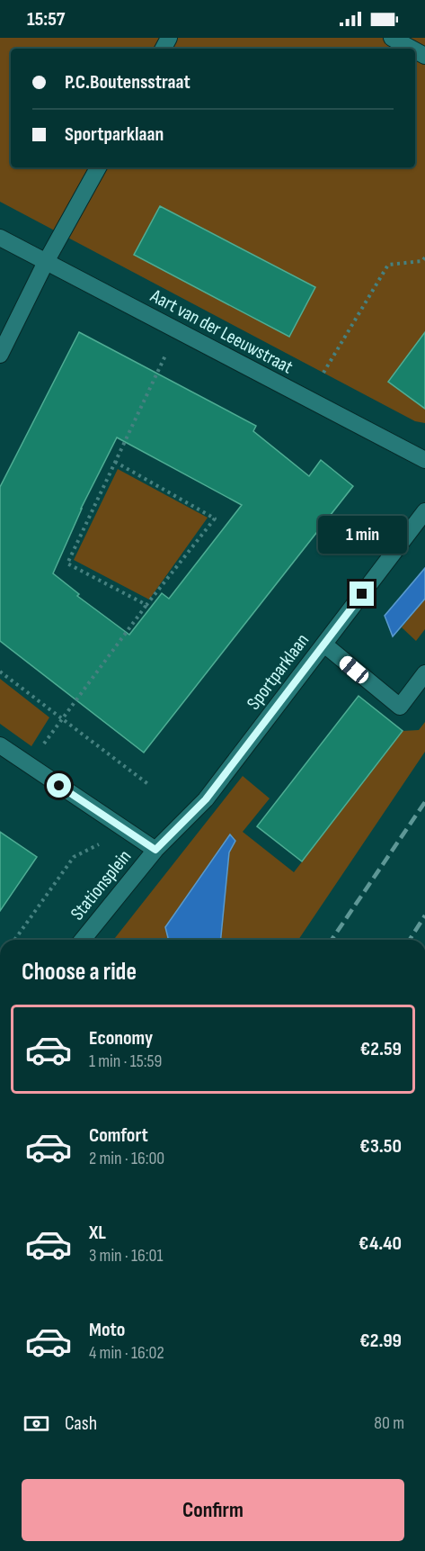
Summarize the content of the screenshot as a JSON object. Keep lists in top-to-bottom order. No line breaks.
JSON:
{"streets":{"street":["Aart van der Leeuwstraat","Sportparklaan","Stationsplein"]},"crossings":[["Sportparklaan","Stationsplein"]],"page":{"status":"15:57","banner":["P.C.Boutensstraat","Sportparklaan"],"bubble":"1 min","heading":"Choose a ride","list":[{"name":"Economy","note":"1 min · 15:59","value":"€2.59"},{"name":"Comfort","note":"2 min · 16:00","value":"€3.50"},{"name":"XL","note":"3 min · 16:01","value":"€4.40"},{"name":"Moto","note":"4 min · 16:02","value":"€2.99"}],"pay":["Cash","80 m"],"buttons":"Confirm"}}
